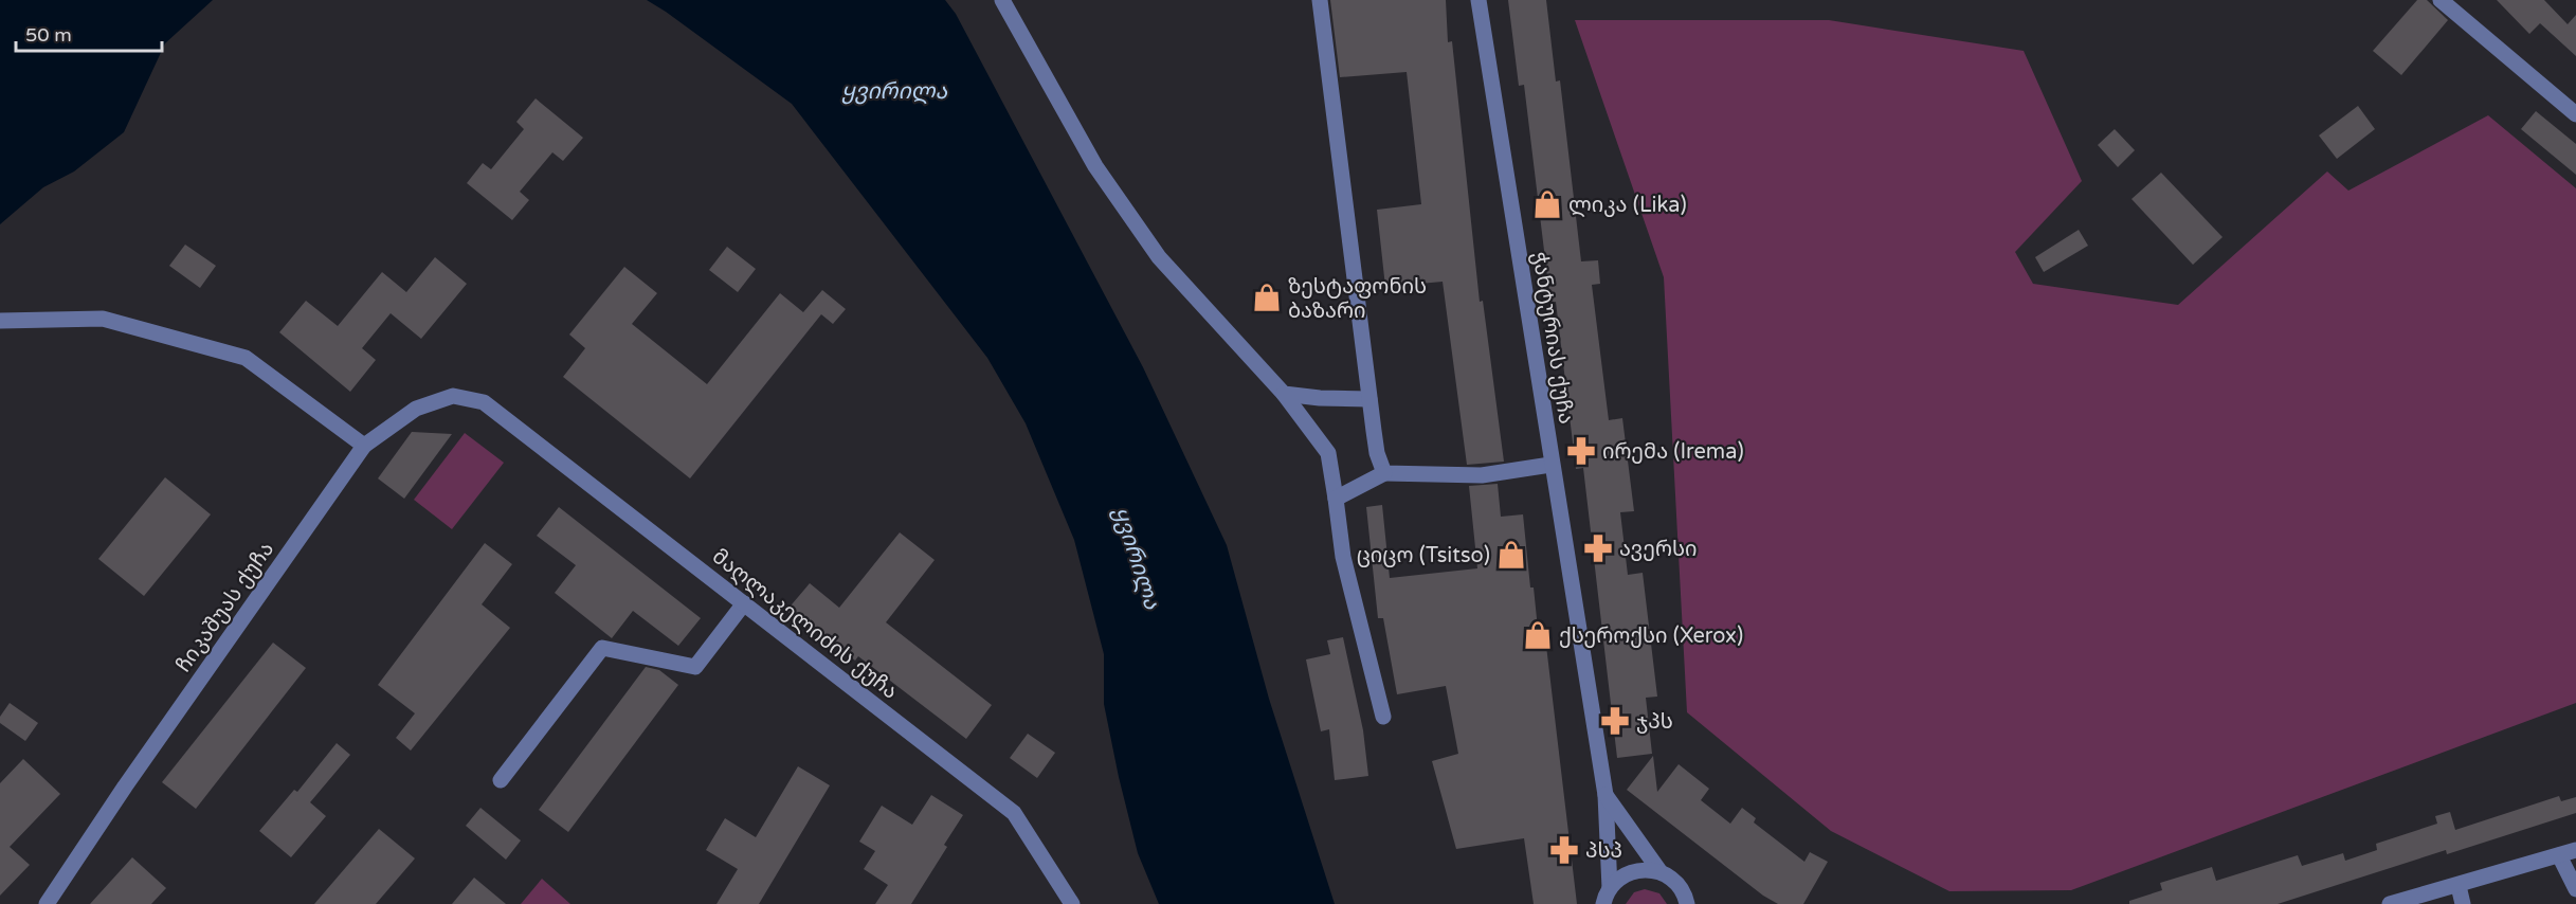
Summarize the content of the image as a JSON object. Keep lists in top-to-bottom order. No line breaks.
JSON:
{"streets":{"street":["ჭანტურიას ქუჩა","ჩიკაშუას ქუჩა","მაღლაკელიძის ქუჩა"]},"crossings":[["ჩიკაშუას ქუჩა","მაღლაკელიძის ქუჩა"]],"water":["ყვირილა"],"places":{"shop":["ლიკა (Lika)","ზესტაფონის ბაზარი","ციცო (Tsitso)","ქსეროქსი (Xerox)"],"pharmacy":["ირემა (Irema)","ავერსი","ჯპს","პსპ"]},"scale_bar":"50 m"}
